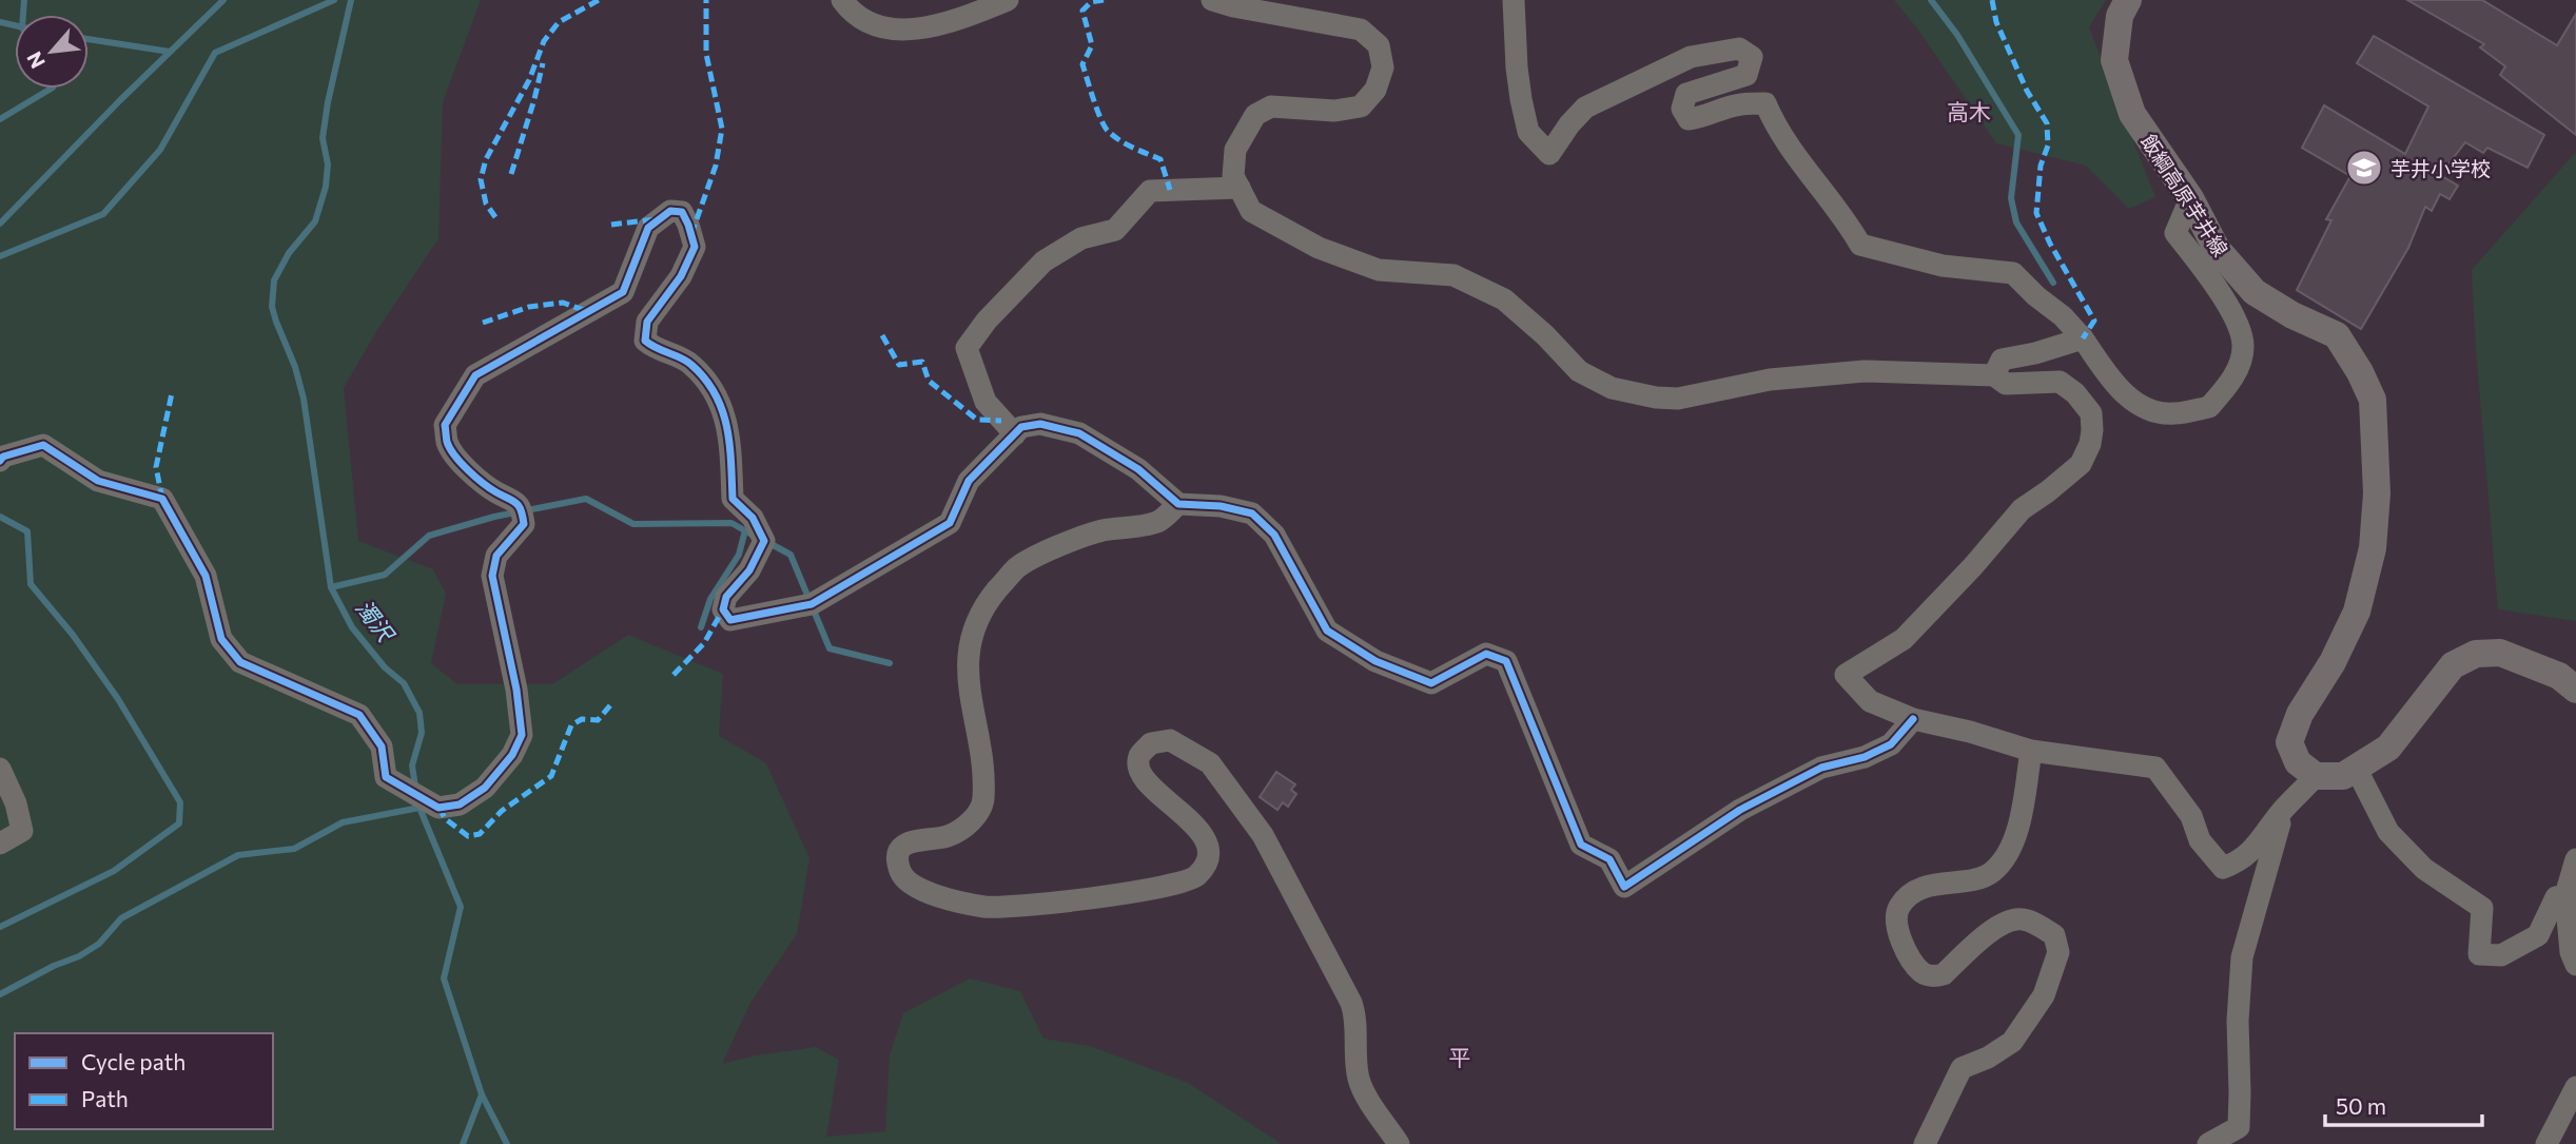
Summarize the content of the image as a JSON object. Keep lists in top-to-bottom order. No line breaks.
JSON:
{"streets":{"main road":["飯綱高原芋井線"]},"districts":["高木","平"],"water":["濁沢"],"places":{"school or university":["芋井小学校"]},"legend":["Cycle path","Path"],"scale_bar":"50 m","north":"bottom left"}
